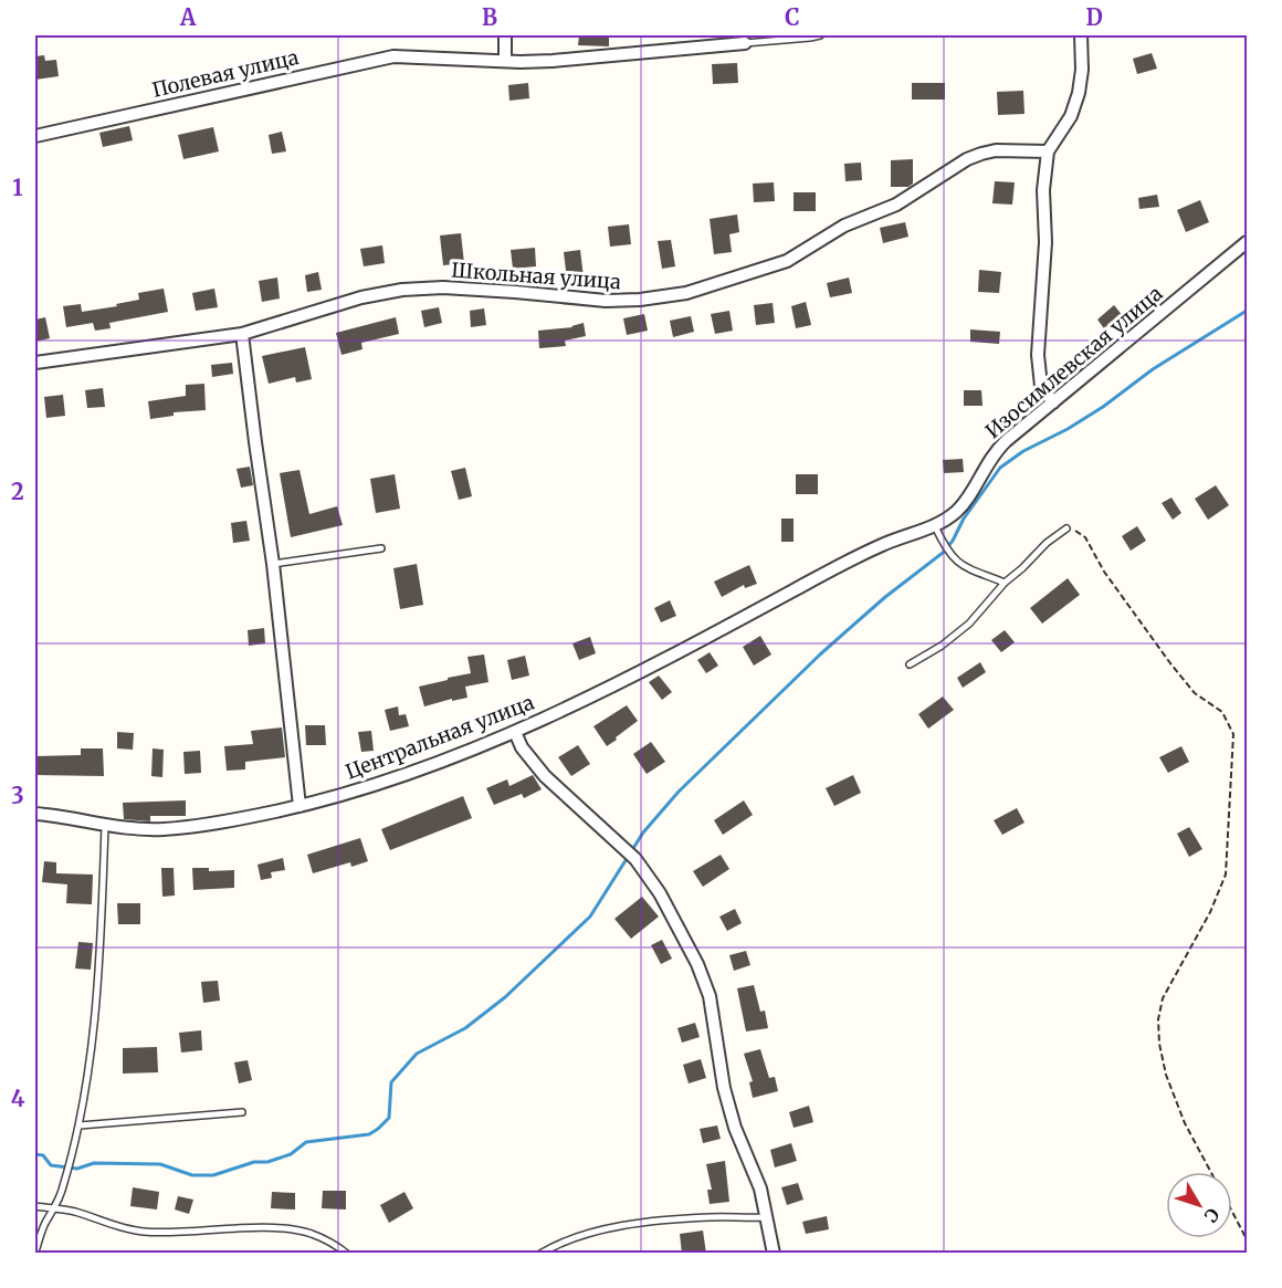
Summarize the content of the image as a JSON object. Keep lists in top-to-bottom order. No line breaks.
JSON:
{"streets":{"street":["Полевая улица","Школьная улица","Изосимлевская улица","Центральная улица"]},"crossings":[["Изосимлевская улица","Центральная улица"]],"north":"bottom right","grid":{"columns":["A","B","C","D"],"rows":["1","2","3","4"]}}
